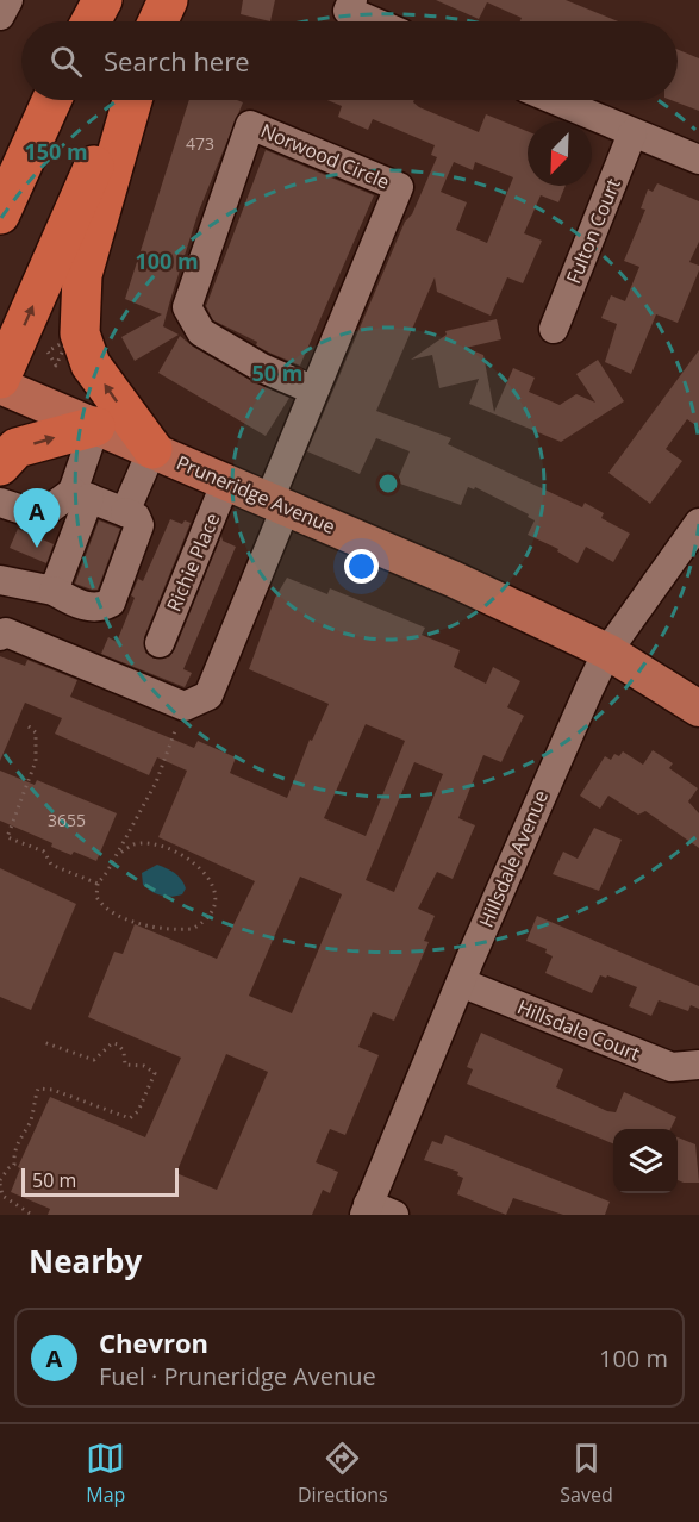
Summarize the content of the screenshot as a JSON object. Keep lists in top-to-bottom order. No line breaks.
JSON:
{"streets":{"main road":["Pruneridge Avenue"],"street":["Norwood Circle","Fulton Court","Richie Place","Hillsdale Avenue","Hillsdale Court"]},"crossings":[["Norwood Circle","Pruneridge Avenue"],["Pruneridge Avenue","Richie Place"],["Pruneridge Avenue","Hillsdale Avenue"],["Hillsdale Avenue","Hillsdale Court"]],"house_numbers":["473","3655"],"scale_bar":"50 m","north":"bottom left","page":{"search":"Search here","pins":"A","scale":"50 m","heading":"Nearby","list":[{"mark":"A","name":"Chevron","note":"Fuel · Pruneridge Avenue","value":"100 m"}],"nav":["Map","Directions","Saved"]},"rings":["150 m","100 m","50 m"]}
